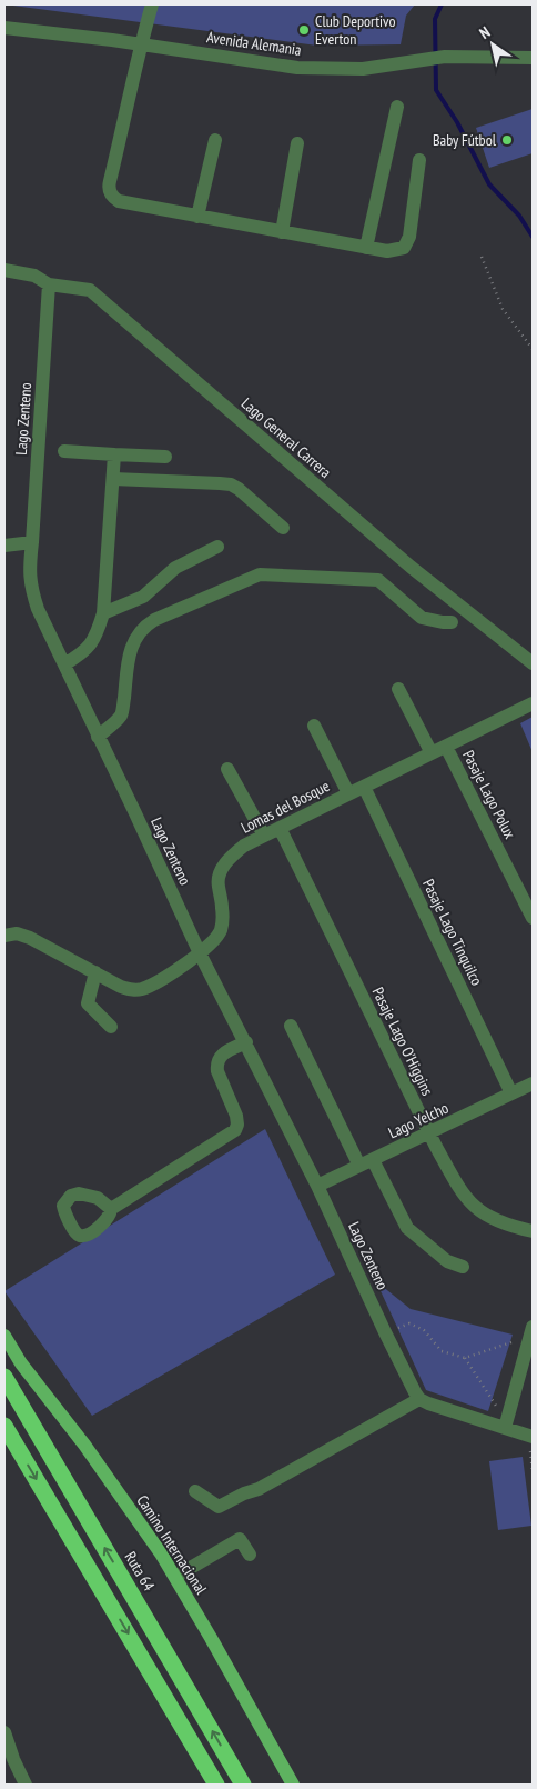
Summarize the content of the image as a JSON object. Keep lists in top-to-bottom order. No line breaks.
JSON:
{"streets":{"highway":["Ruta 64"],"main road":["Camino Internacional"],"street":["Avenida Alemania","Lago Zenteno","Lago General Carrera","Pasaje Lago Polux","Lomas del Bosque","Pasaje Lago Tinquilco","Pasaje Lago O'Higgins","Lago Yelcho"]},"crossings":[["Lago Zenteno","Lago General Carrera"],["Lago Zenteno","Lomas del Bosque"],["Lago Zenteno","Lago Yelcho"],["Pasaje Lago Polux","Lomas del Bosque"],["Lomas del Bosque","Pasaje Lago Tinquilco"],["Lomas del Bosque","Pasaje Lago O'Higgins"],["Pasaje Lago Tinquilco","Lago Yelcho"],["Pasaje Lago O'Higgins","Lago Yelcho"]],"places":["Club Deportivo Everton","Baby Fútbol"],"north":"top left"}
